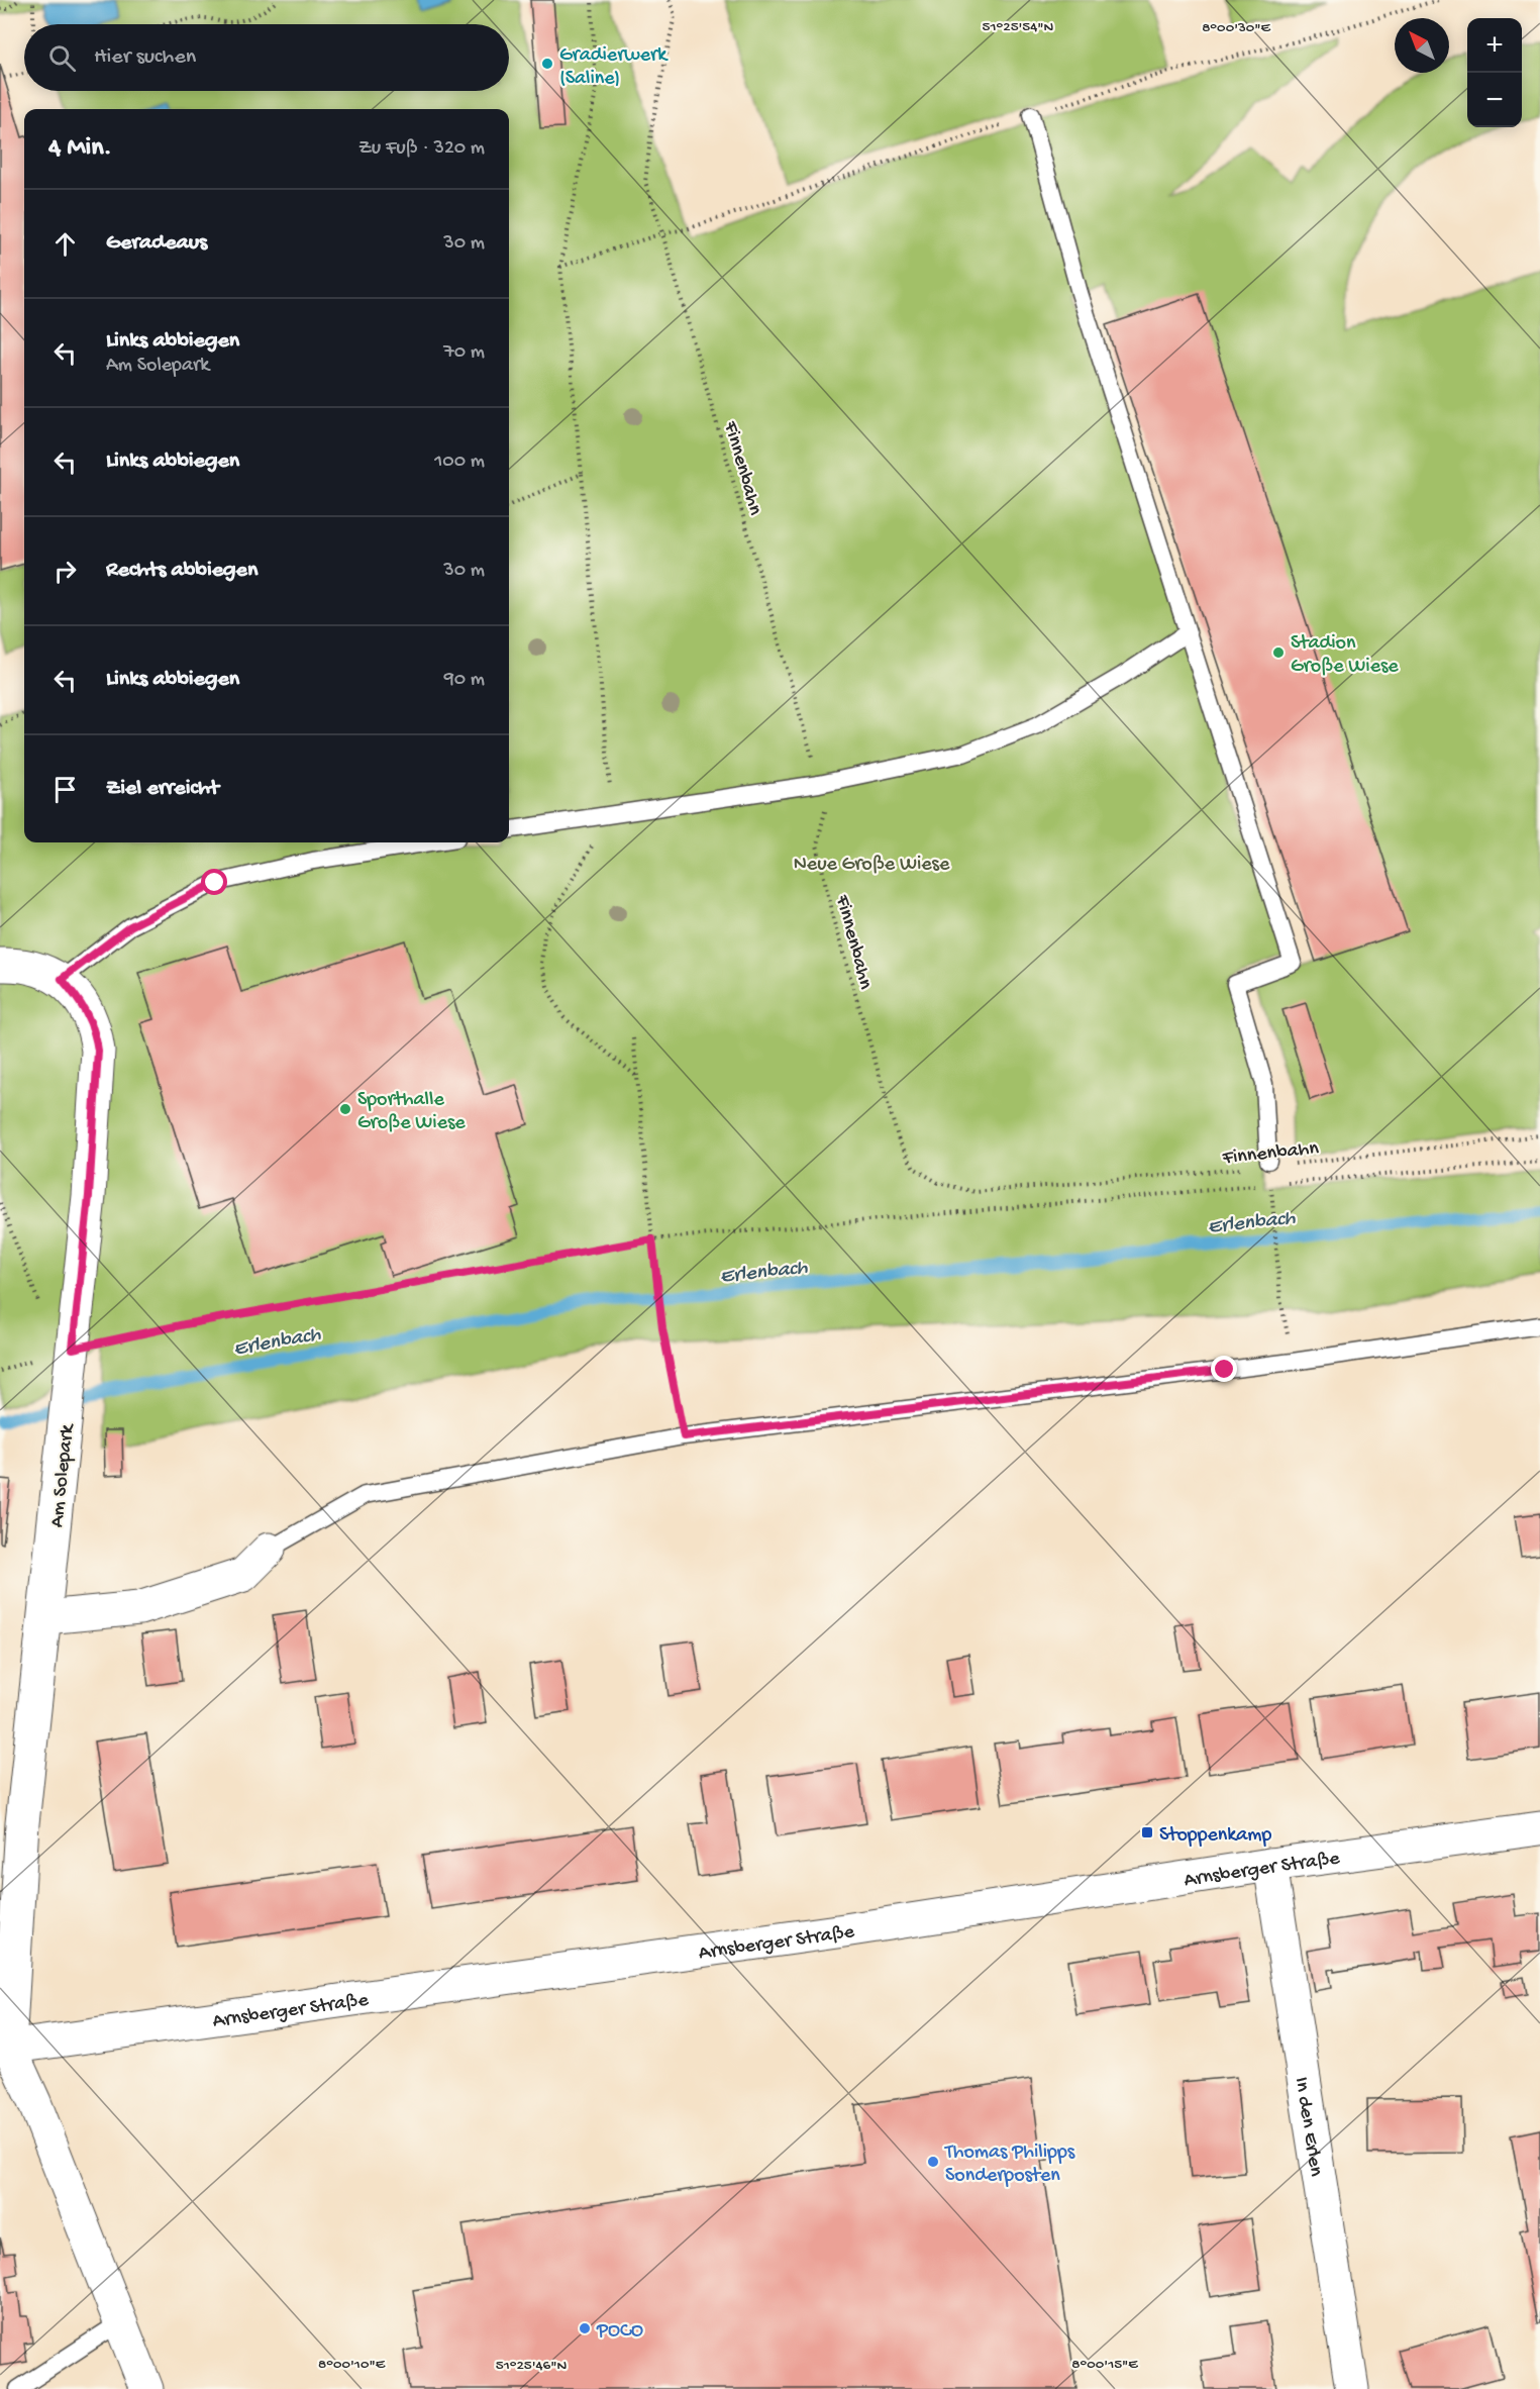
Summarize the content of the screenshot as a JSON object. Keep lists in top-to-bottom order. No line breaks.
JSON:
{"streets":{"street":["Am Solepark","Arnsberger Straße","In den Erlen"],"path":["Finnenbahn"]},"crossings":[["Am Solepark","Arnsberger Straße"],["Arnsberger Straße","In den Erlen"]],"water":["Erlenbach"],"parks":["Neue Große Wiese"],"places":{"other":["Gradierwerk (Saline)","Stadion Große Wiese","Sporthalle Große Wiese","Thomas Philipps Sonderposten","POCO"],"transit":["Stoppenkamp"]},"north":"top left","page":{"map_buttons":["+","−"],"search":"Hier suchen","heading":["4 Min.","Zu Fuß · 320 m"],"list":[["Geradeaus","30 m"],["Links abbiegen","Am Solepark","70 m"],["Links abbiegen","100 m"],["Rechts abbiegen","30 m"],["Links abbiegen","90 m"],"Ziel erreicht"]},"coordinates":["51°25'54\"N","8°00'30\"E","8°00'10\"E","8°00'15\"E","51°25'46\"N"]}
